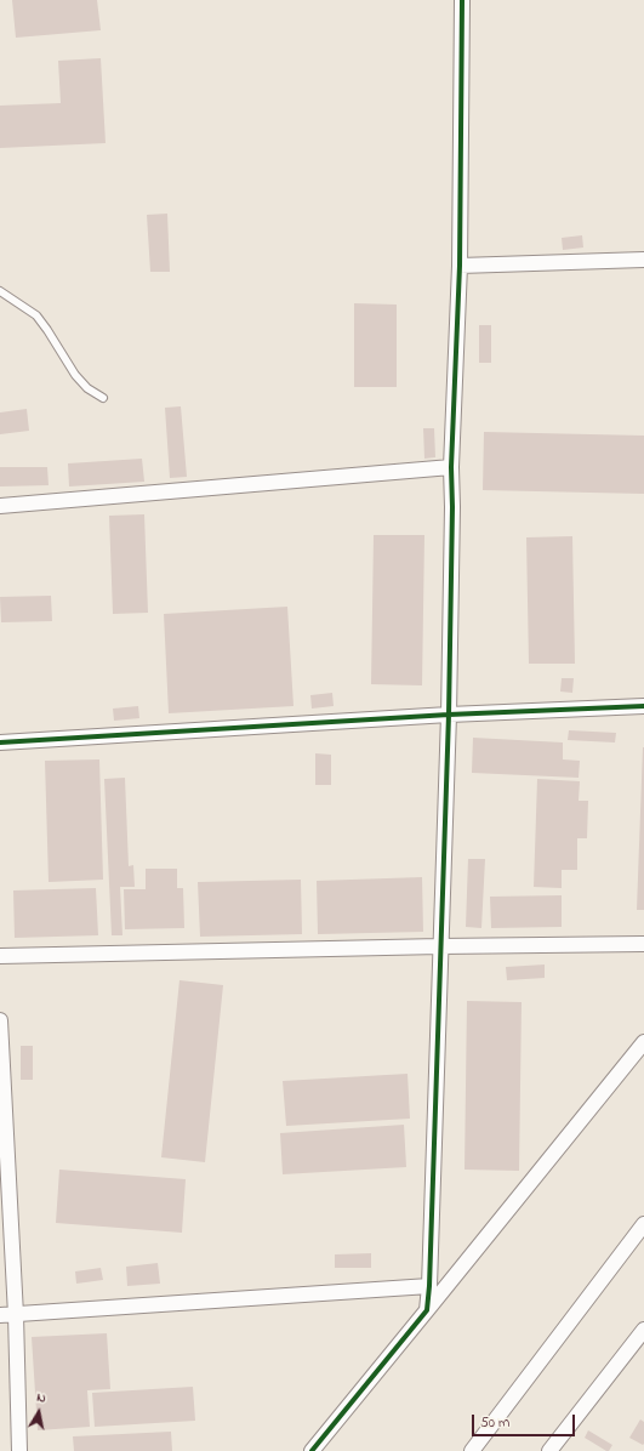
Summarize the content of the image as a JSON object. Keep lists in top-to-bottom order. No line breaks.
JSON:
{"scale_bar":"50 m","north":"top"}
